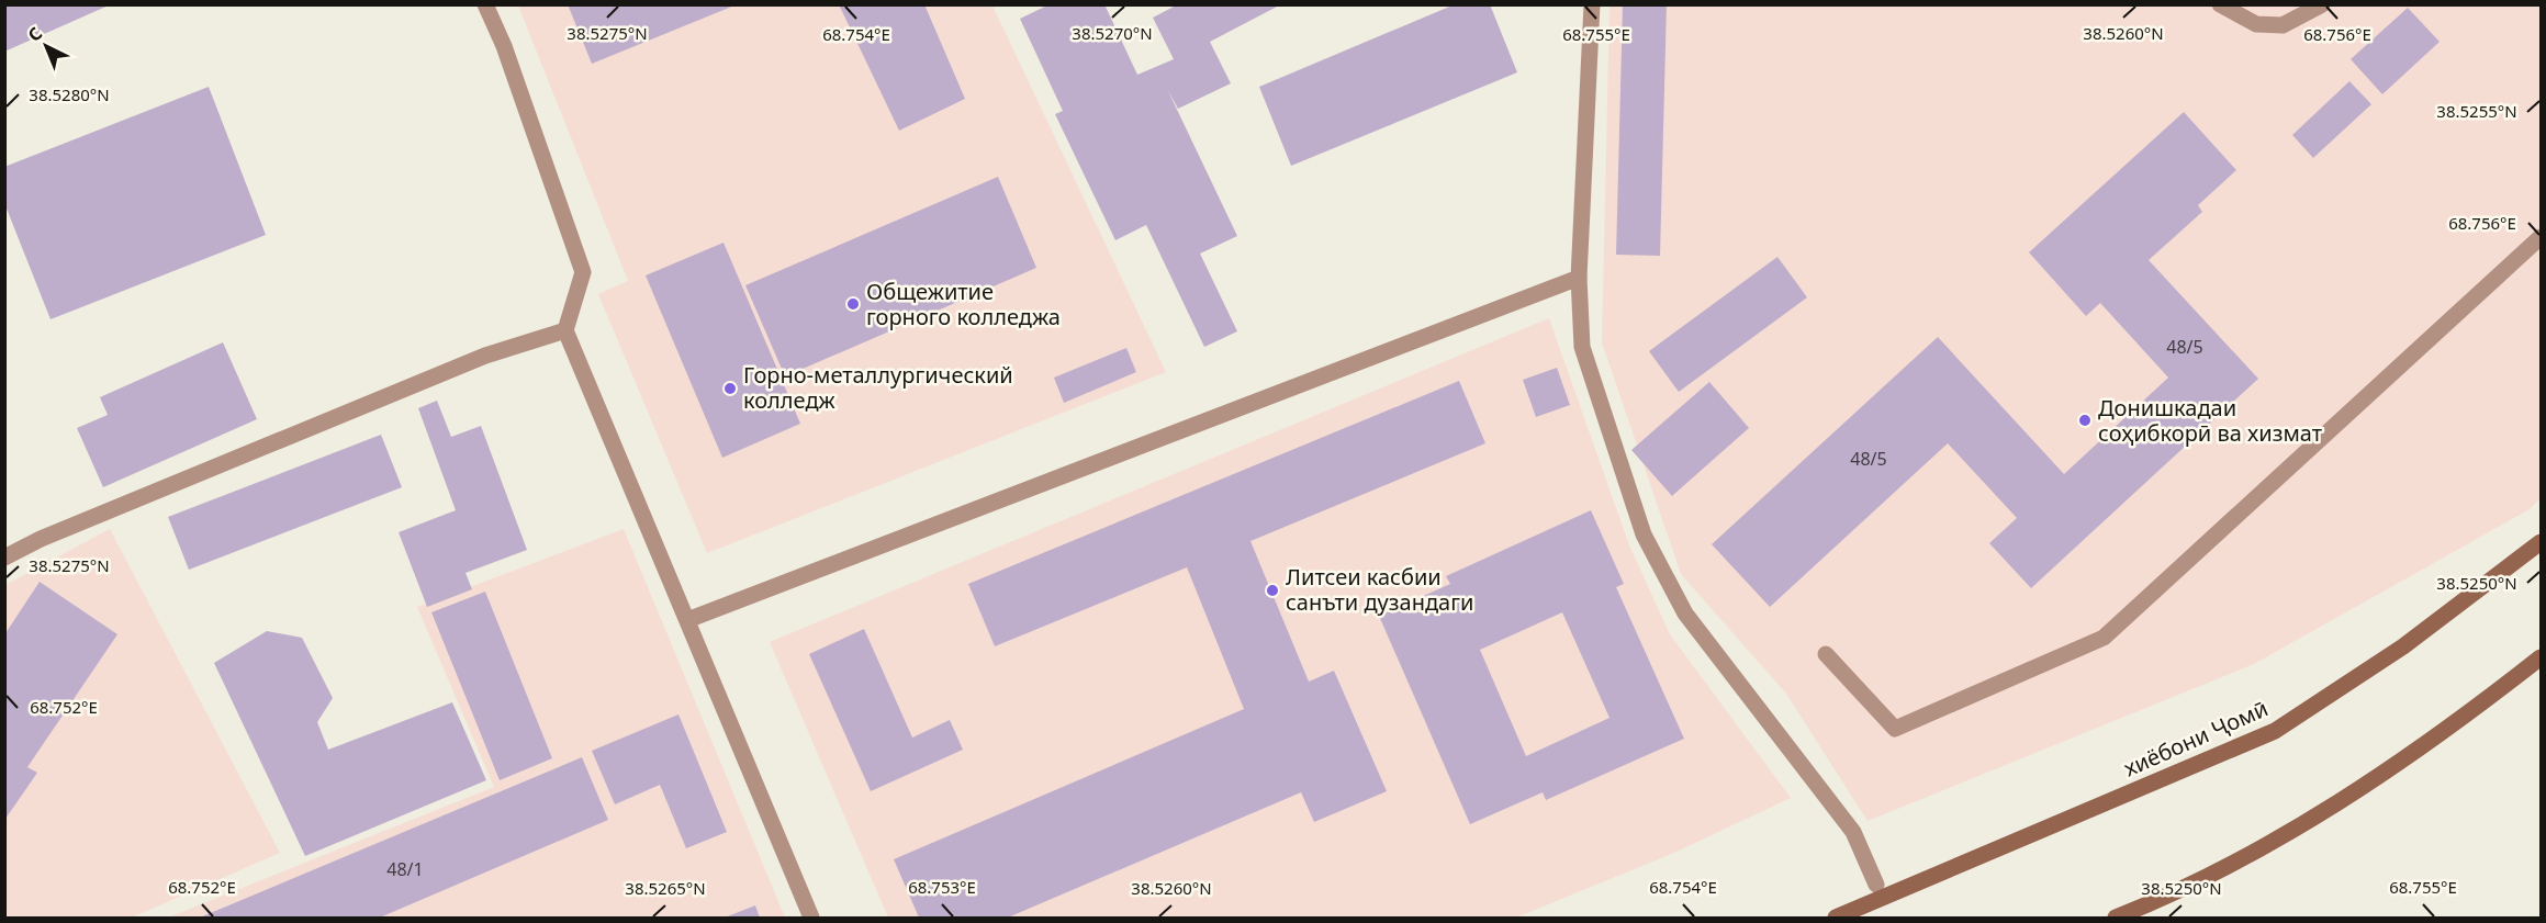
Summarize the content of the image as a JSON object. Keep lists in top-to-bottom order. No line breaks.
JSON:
{"streets":{"main road":["хиёбони Ҷомӣ"]},"places":["Общежитие горного колледжа","Горно-металлургический колледж","Донишкадаи соҳибкорӣ ва хизмат","Литсеи касбии санъти дузандаги"],"house_numbers":["48/5","48/5","48/1"],"north":"top left","coordinates":["38.5275°N","38.5270°N","38.5260°N","68.756°E","68.754°E","68.755°E","38.5280°N","38.5255°N","38.5250°N","68.752°E","68.753°E","38.5265°N"]}
